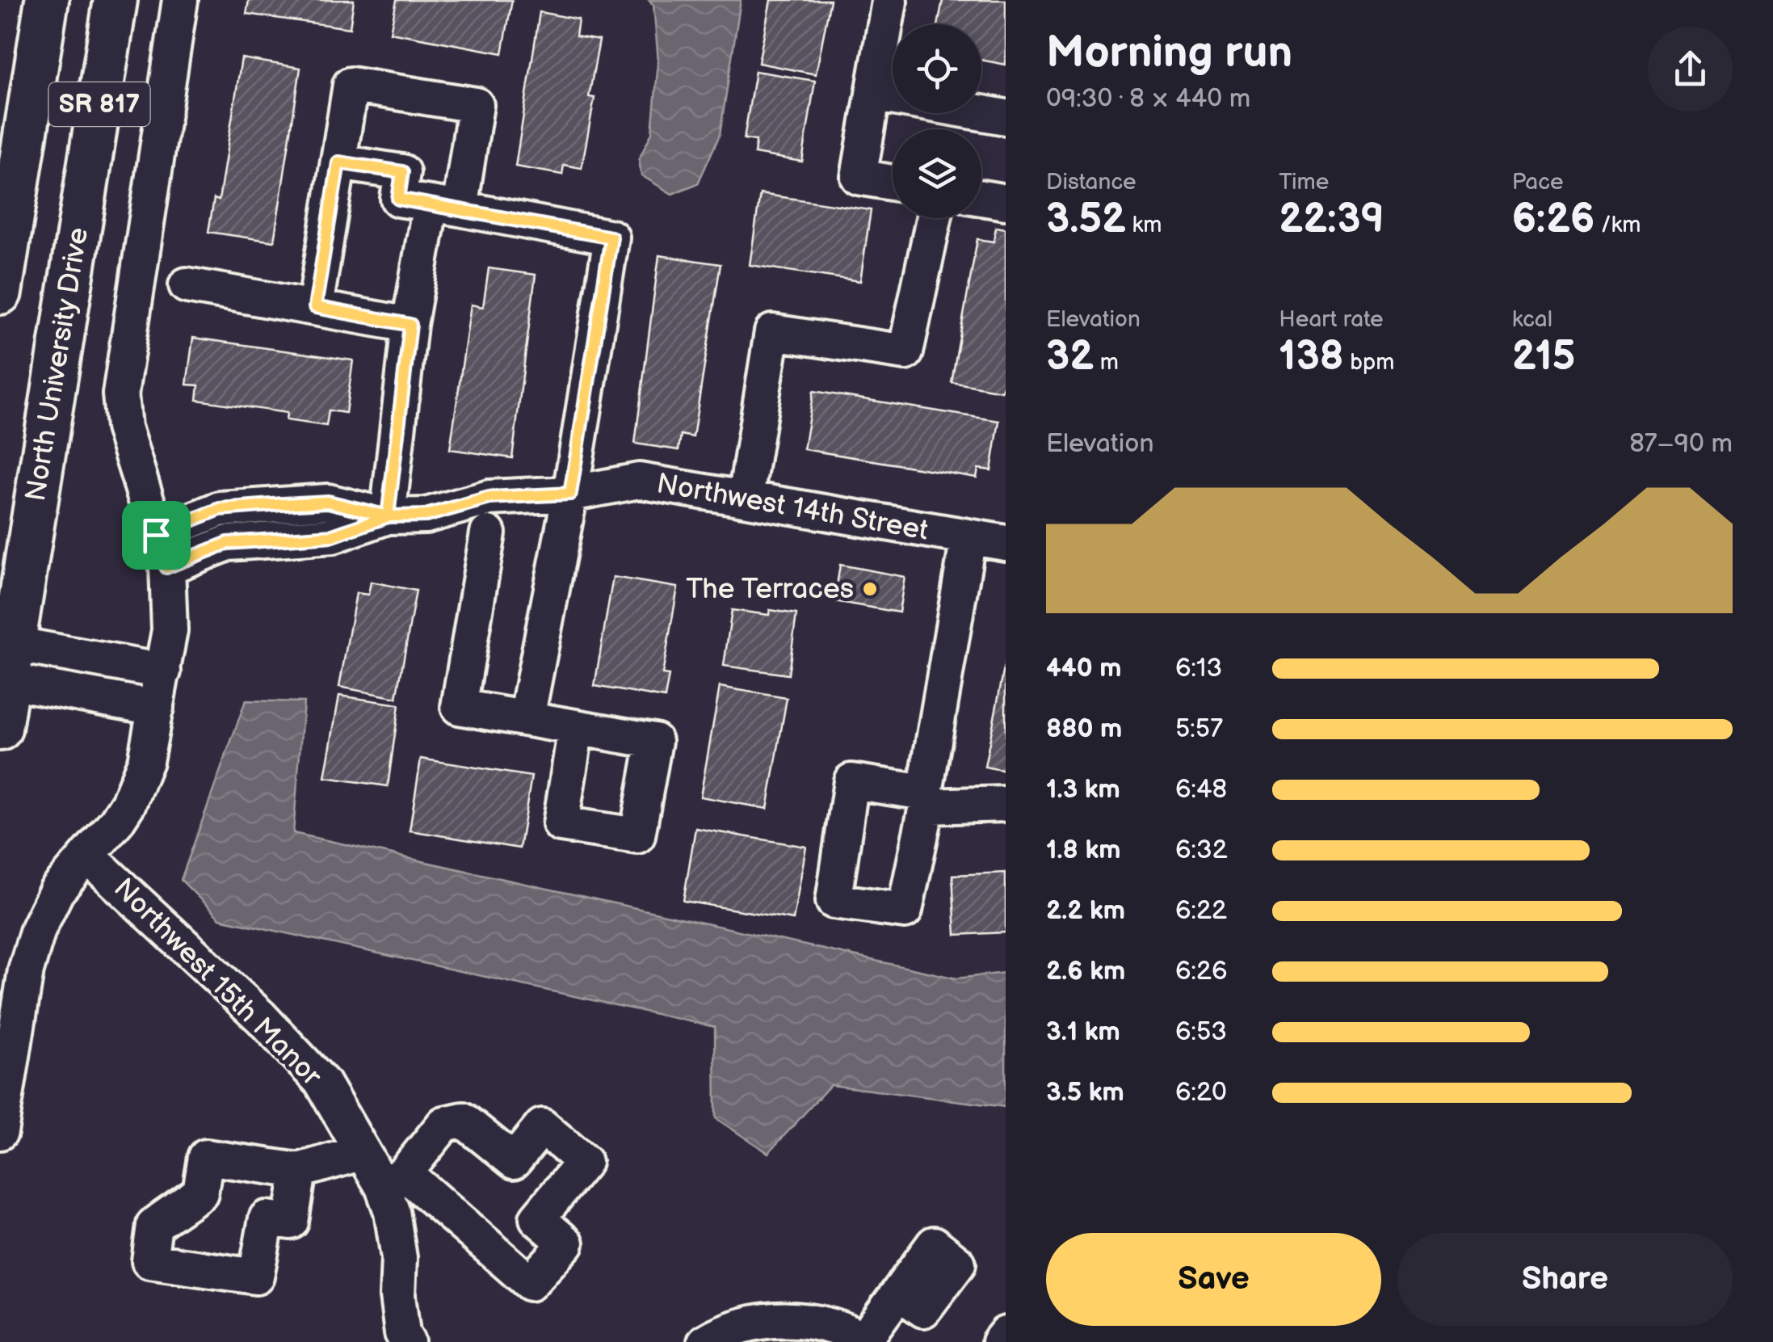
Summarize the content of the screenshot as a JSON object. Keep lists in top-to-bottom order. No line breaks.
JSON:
{"streets":{"main road":["SR 817","North University Drive"],"street":["Northwest 14th Street","Northwest 15th Manor"]},"places":["The Terraces"],"page":{"heading":["Morning run","09:30 · 8 × 440 m"],"stats":[["Distance","3.52 km"],["Time","22:39"],["Pace","6:26 /km"],["Elevation","32 m"],["Heart rate","138 bpm"],["kcal","215"]],"chart":["Elevation","87–90 m"],"list":[{"name":"440 m","note":"6:13"},{"name":"880 m","note":"5:57"},{"name":"1.3 km","note":"6:48"},{"name":"1.8 km","note":"6:32"},{"name":"2.2 km","note":"6:22"},{"name":"2.6 km","note":"6:26"},{"name":"3.1 km","note":"6:53"},{"name":"3.5 km","note":"6:20"}],"buttons":["Save","Share"]}}
